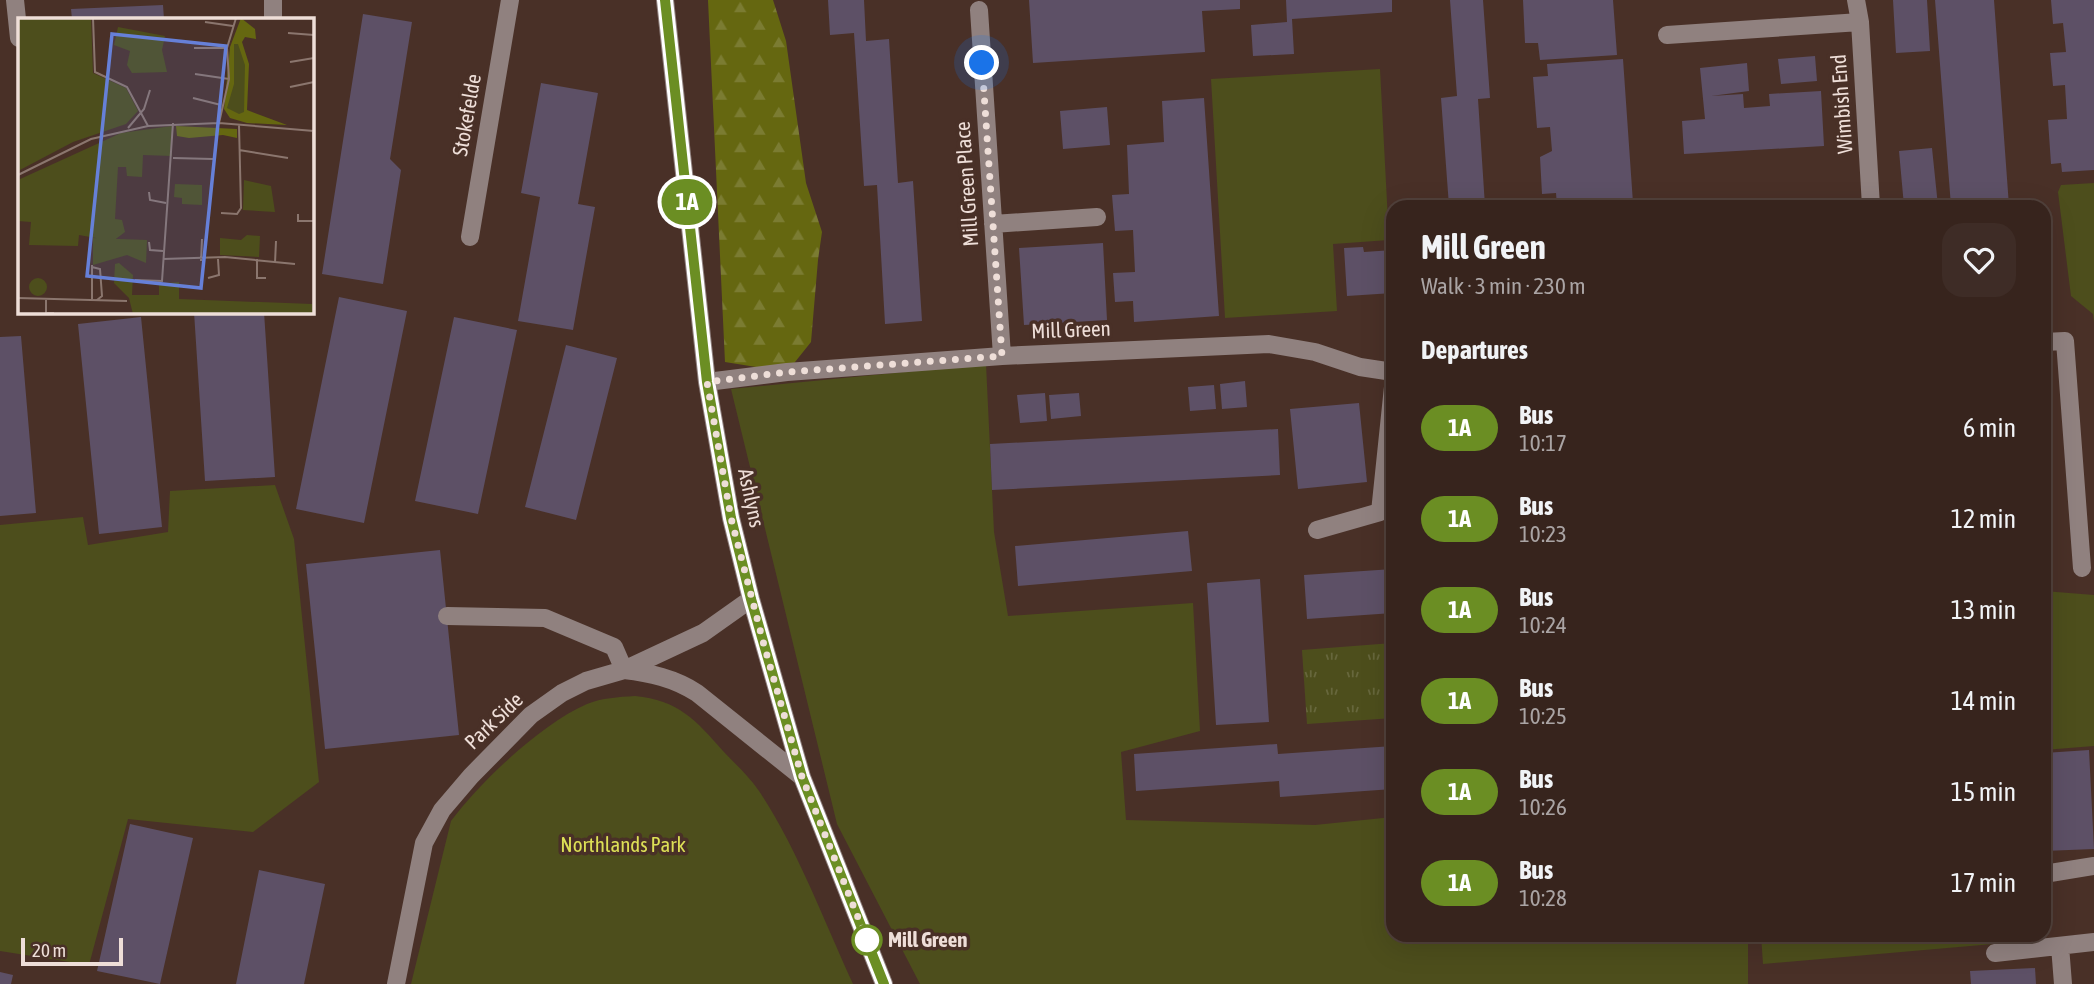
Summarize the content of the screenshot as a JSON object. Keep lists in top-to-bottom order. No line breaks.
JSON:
{"streets":{"street":["Wimbish End","Stokefelde","Mill Green Place","Mill Green","Ashlyns","Park Side"]},"crossings":[["Mill Green Place","Mill Green"],["Mill Green","Ashlyns"],["Ashlyns","Park Side"]],"parks":["Northlands Park"],"places":["Mill Green"],"lines":["bus line 1A"],"scale_bar":"20 m","page":{"on_map":"1A","heading":[["Mill Green","Walk · 3 min · 230 m"],"Departures"],"list":[{"mark":"1A","name":"Bus","note":"10:17","value":"6 min"},{"mark":"1A","name":"Bus","note":"10:23","value":"12 min"},{"mark":"1A","name":"Bus","note":"10:24","value":"13 min"},{"mark":"1A","name":"Bus","note":"10:25","value":"14 min"},{"mark":"1A","name":"Bus","note":"10:26","value":"15 min"},{"mark":"1A","name":"Bus","note":"10:28","value":"17 min"}],"scale":"20 m"}}
